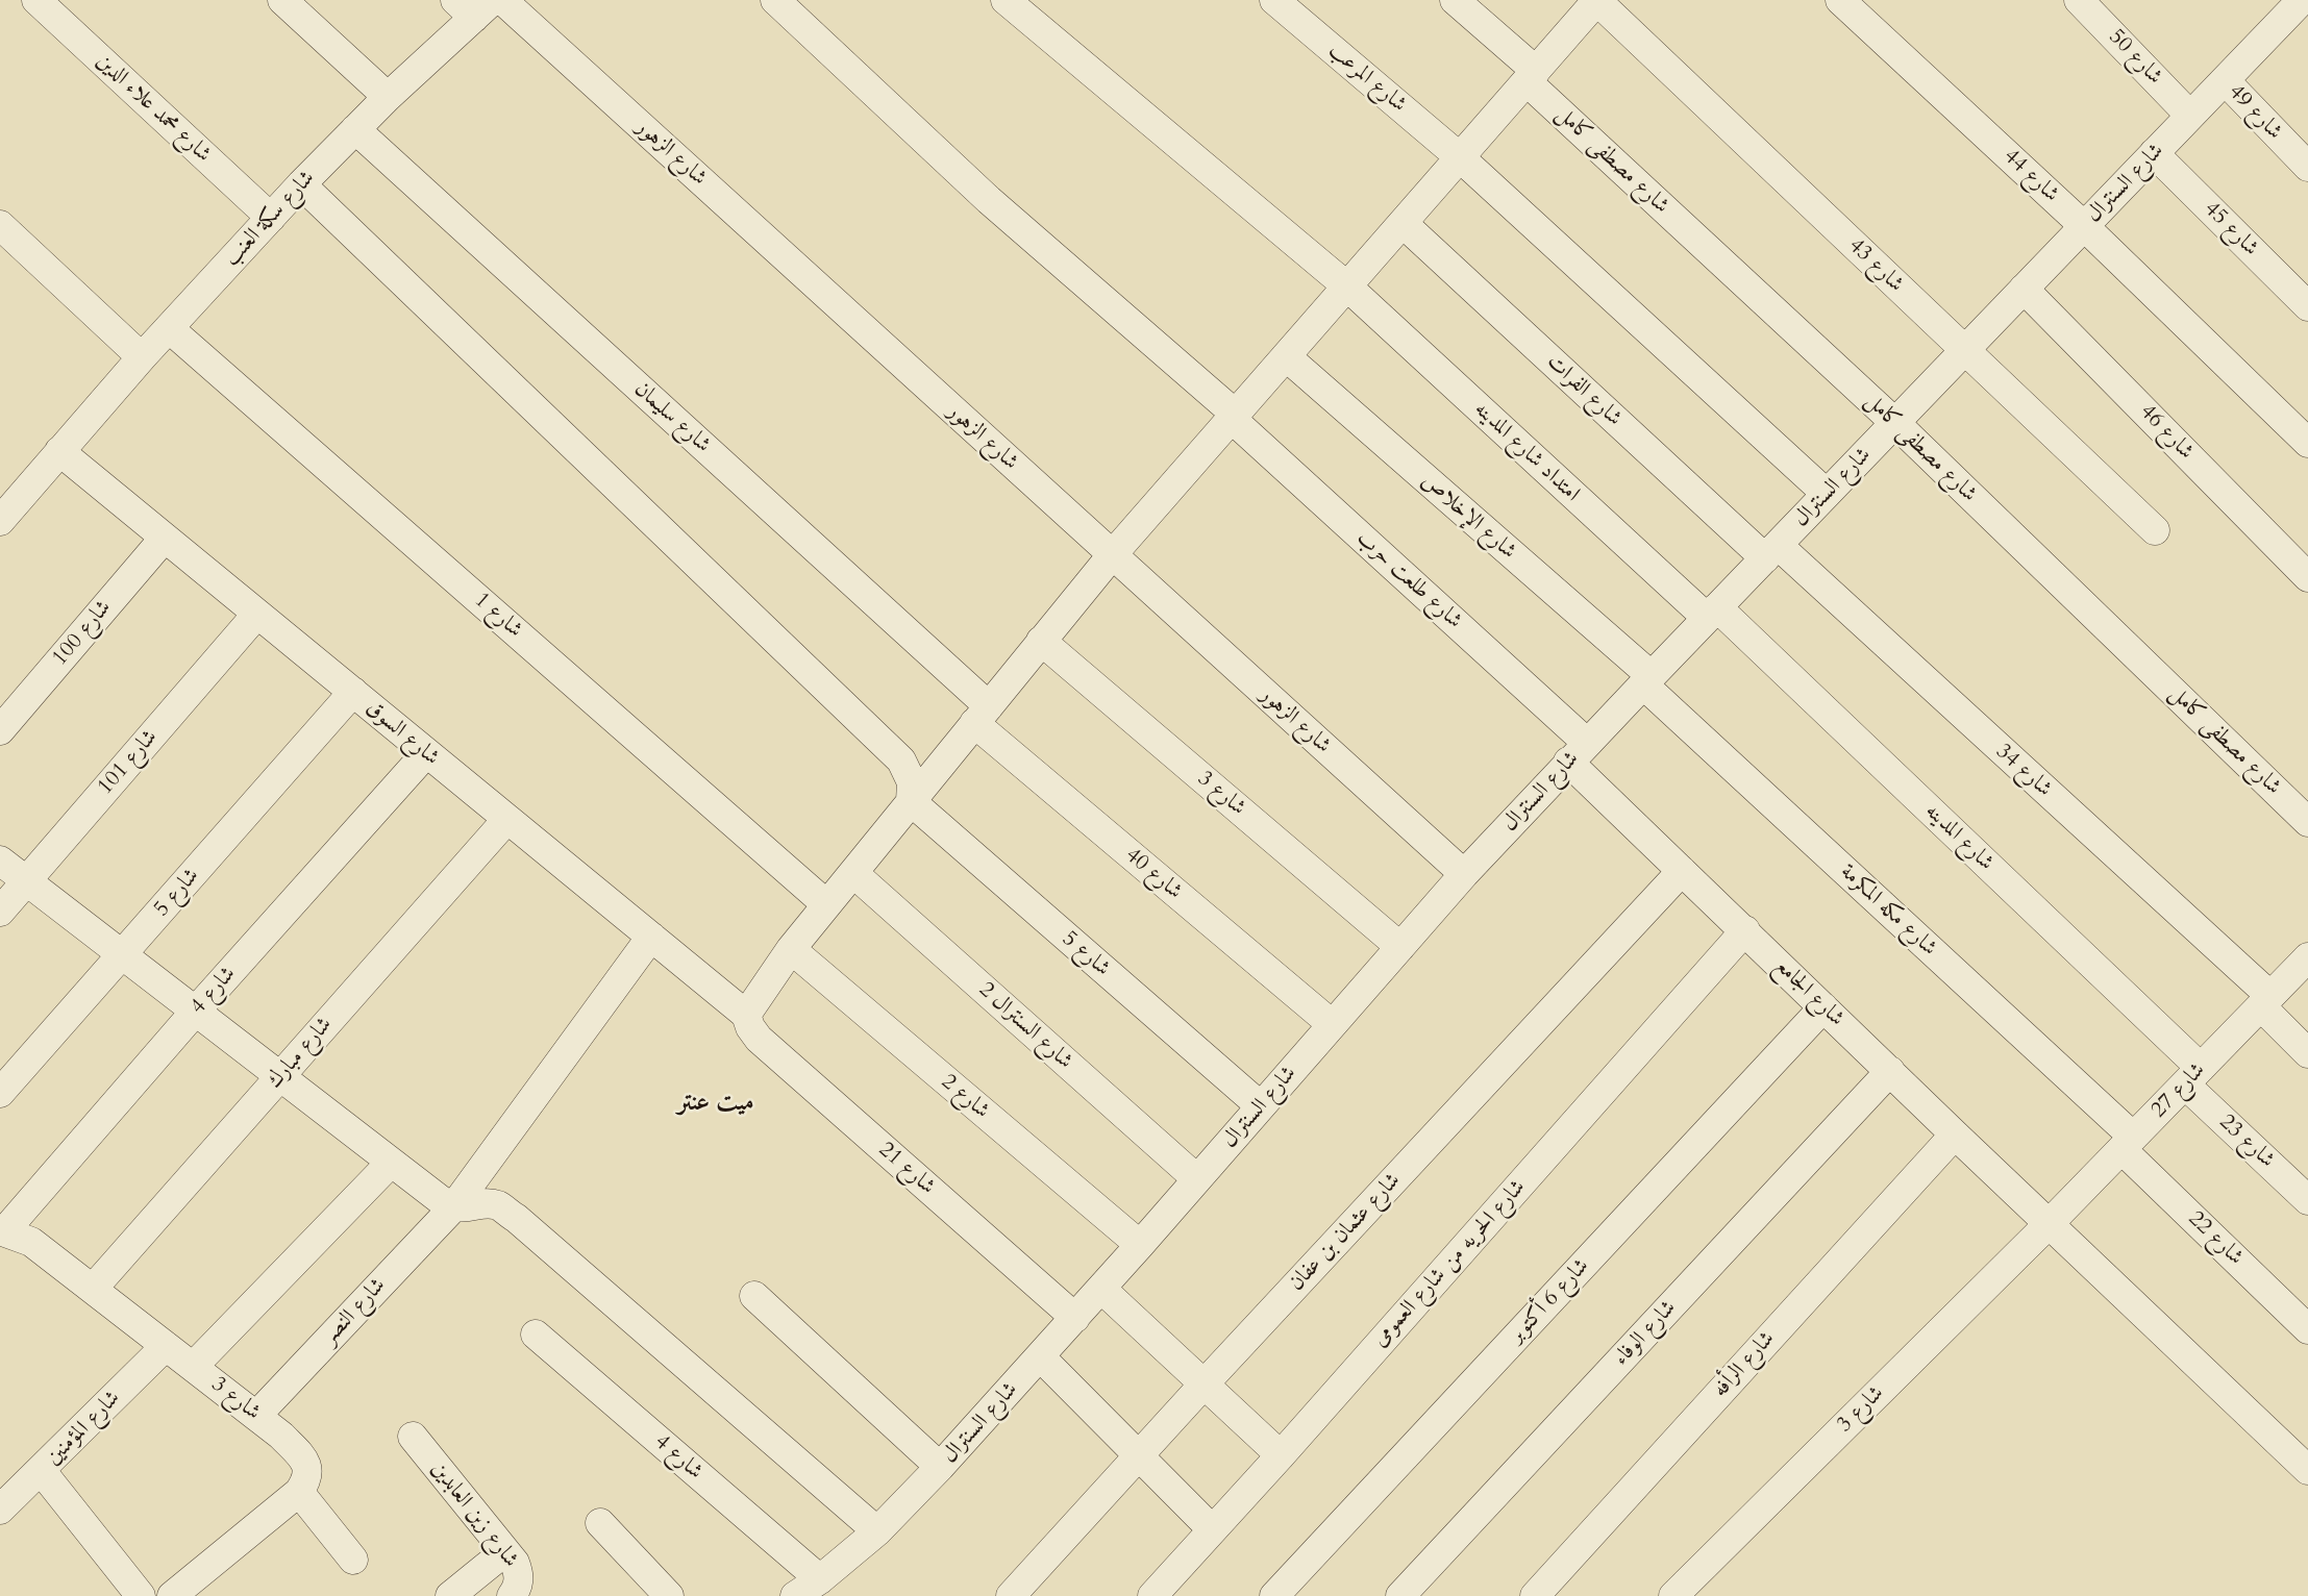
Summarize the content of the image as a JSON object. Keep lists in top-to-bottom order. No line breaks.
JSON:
{"streets":{"street":["شارع 50","شارع المرعب","شارع محمد علاء الدين","شارع 49","شارع الزهور","شارع مصطفى كامل","شارع 44","شارع السنترال","شارع سكة العنب","شارع 45","شارع 43","شارع الفرات","شارع سليمان","شارع 46","امتداد شارع المدينه","شارع الإخلاص","شارع طلعت حرب","شارع 1","شارع 100","شارع السوق","شارع 101","شارع 34","شارع 3","شارع المدينه","شارع 40","شارع 5","شارع مكه المكرمة","شارع 4","شارع الجامع","شارع السنترال 2","شارع مبارك","شارع 27","شارع 2","شارع 23","شارع 21","شارع عثمان بن عفان","شارع 22","شارع الحريه من شارع العمومى","شارع 6 أكتوبر","شارع النصر","شارع الوفاء","شارع الرأفه","شارع المؤمنين","شارع زين العابدين"]},"crossings":[["شارع 50","شارع السنترال"],["شارع المرعب","شارع السنترال"],["شارع محمد علاء الدين","شارع سكة العنب"],["شارع 49","شارع السنترال"],["شارع الزهور","شارع السنترال"],["شارع مصطفى كامل","شارع السنترال"],["شارع 44","شارع السنترال"],["شارع السنترال","شارع 45"],["شارع السنترال","شارع 43"],["شارع السنترال","شارع الفرات"],["شارع السنترال","شارع 46"],["شارع السنترال","امتداد شارع المدينه"],["شارع السنترال","شارع الإخلاص"],["شارع السنترال","شارع طلعت حرب"],["شارع السنترال","شارع 34"],["شارع السنترال","شارع 3"],["شارع السنترال","شارع المدينه"],["شارع السنترال","شارع 40"],["شارع السنترال","شارع 5"],["شارع السنترال","شارع مكه المكرمة"],["شارع السنترال","شارع 4"],["شارع السنترال","شارع الجامع"],["شارع السنترال","شارع السنترال 2"],["شارع السنترال","شارع 2"],["شارع السنترال","شارع 21"],["شارع سكة العنب","شارع سليمان"],["شارع سكة العنب","شارع 1"],["شارع سكة العنب","شارع السوق"],["شارع الفرات","شارع 34"],["شارع سليمان","شارع 40"],["امتداد شارع المدينه","شارع المدينه"],["شارع الإخلاص","شارع مكه المكرمة"],["شارع طلعت حرب","شارع الجامع"],["شارع 100","شارع السوق"],["شارع السوق","شارع 101"],["شارع السوق","شارع 5"],["شارع السوق","شارع 4"],["شارع السوق","شارع مبارك"],["شارع السوق","شارع 21"],["شارع السوق","شارع النصر"],["شارع 34","شارع 27"],["شارع 3","شارع 4"],["شارع 3","شارع الجامع"],["شارع 3","شارع مبارك"],["شارع 3","شارع 27"],["شارع 3","شارع النصر"],["شارع 3","شارع المؤمنين"],["شارع المدينه","شارع 27"],["شارع المدينه","شارع 23"],["شارع مكه المكرمة","شارع 27"],["شارع مكه المكرمة","شارع 22"],["شارع الجامع","شارع 27"],["شارع الجامع","شارع عثمان بن عفان"],["شارع الجامع","شارع الحريه من شارع العمومى"],["شارع الجامع","شارع 6 أكتوبر"],["شارع الجامع","شارع الوفاء"],["شارع الجامع","شارع الرأفه"],["شارع 27","شارع 23"],["شارع 27","شارع 22"]],"districts":["ميت عنتر"]}
